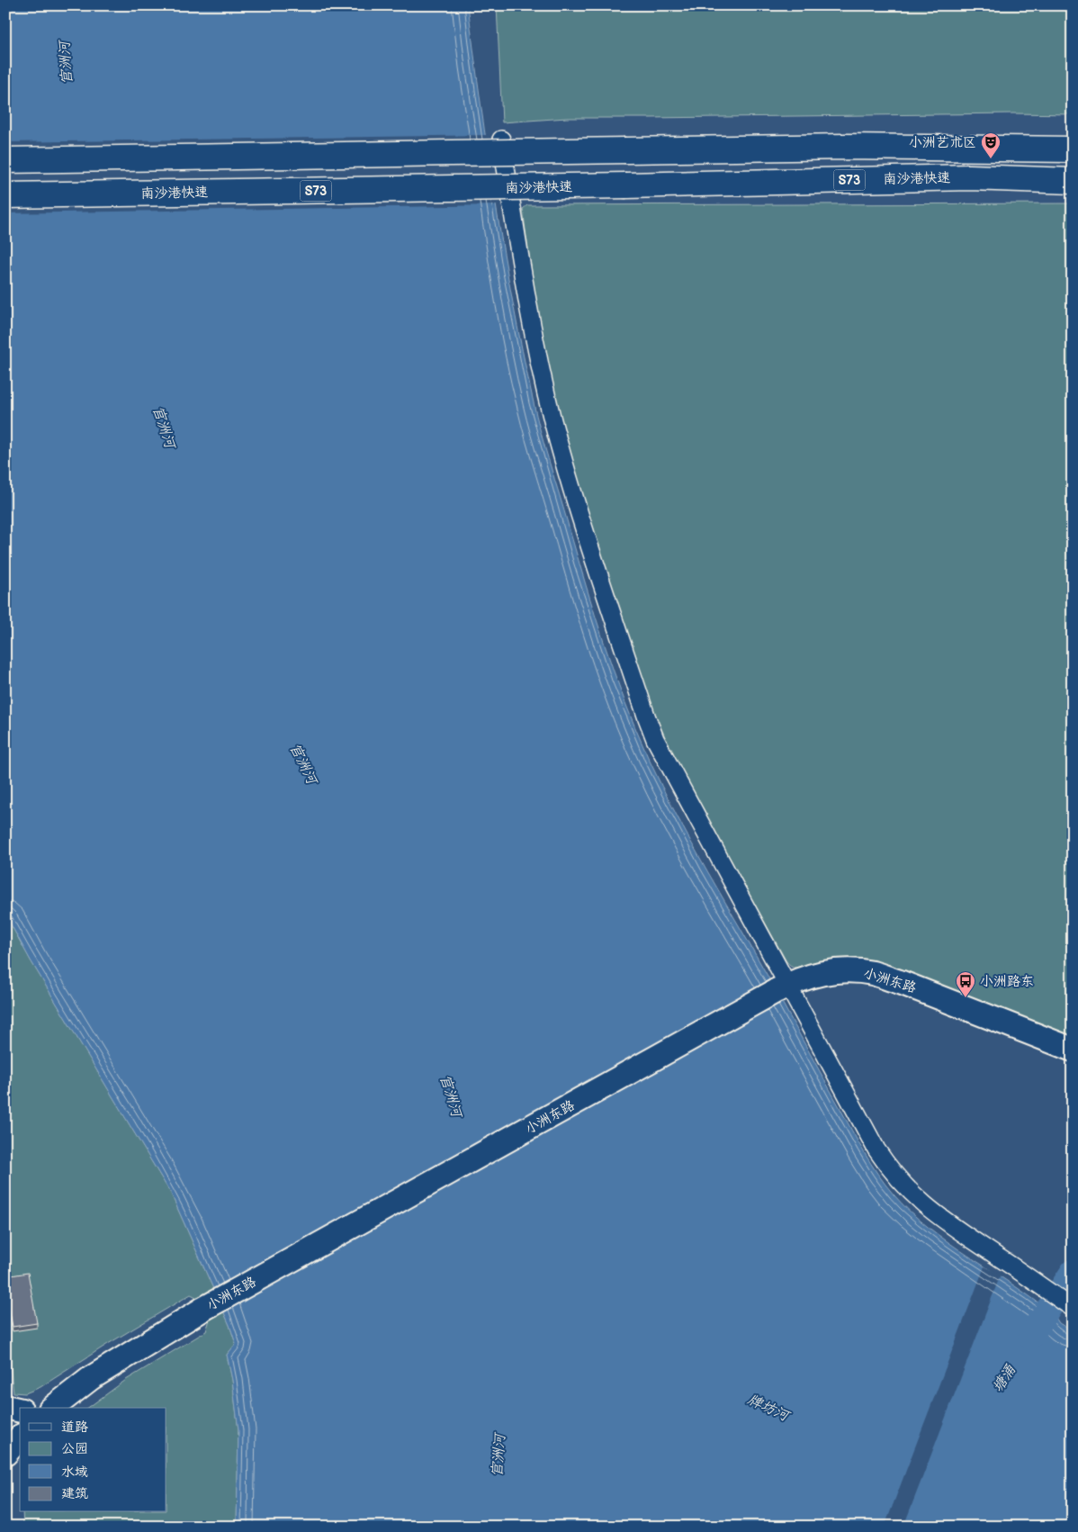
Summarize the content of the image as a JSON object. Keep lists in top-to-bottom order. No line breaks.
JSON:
{"streets":{"highway":["南沙港快速","S73"],"main road":["小洲东路"]},"water":["官洲河","塘涌","牌坊河"],"places":{"theatre":["小洲艺术区"],"bus stop":["小洲路东"]},"legend":["道路","公园","水域","建筑"]}
